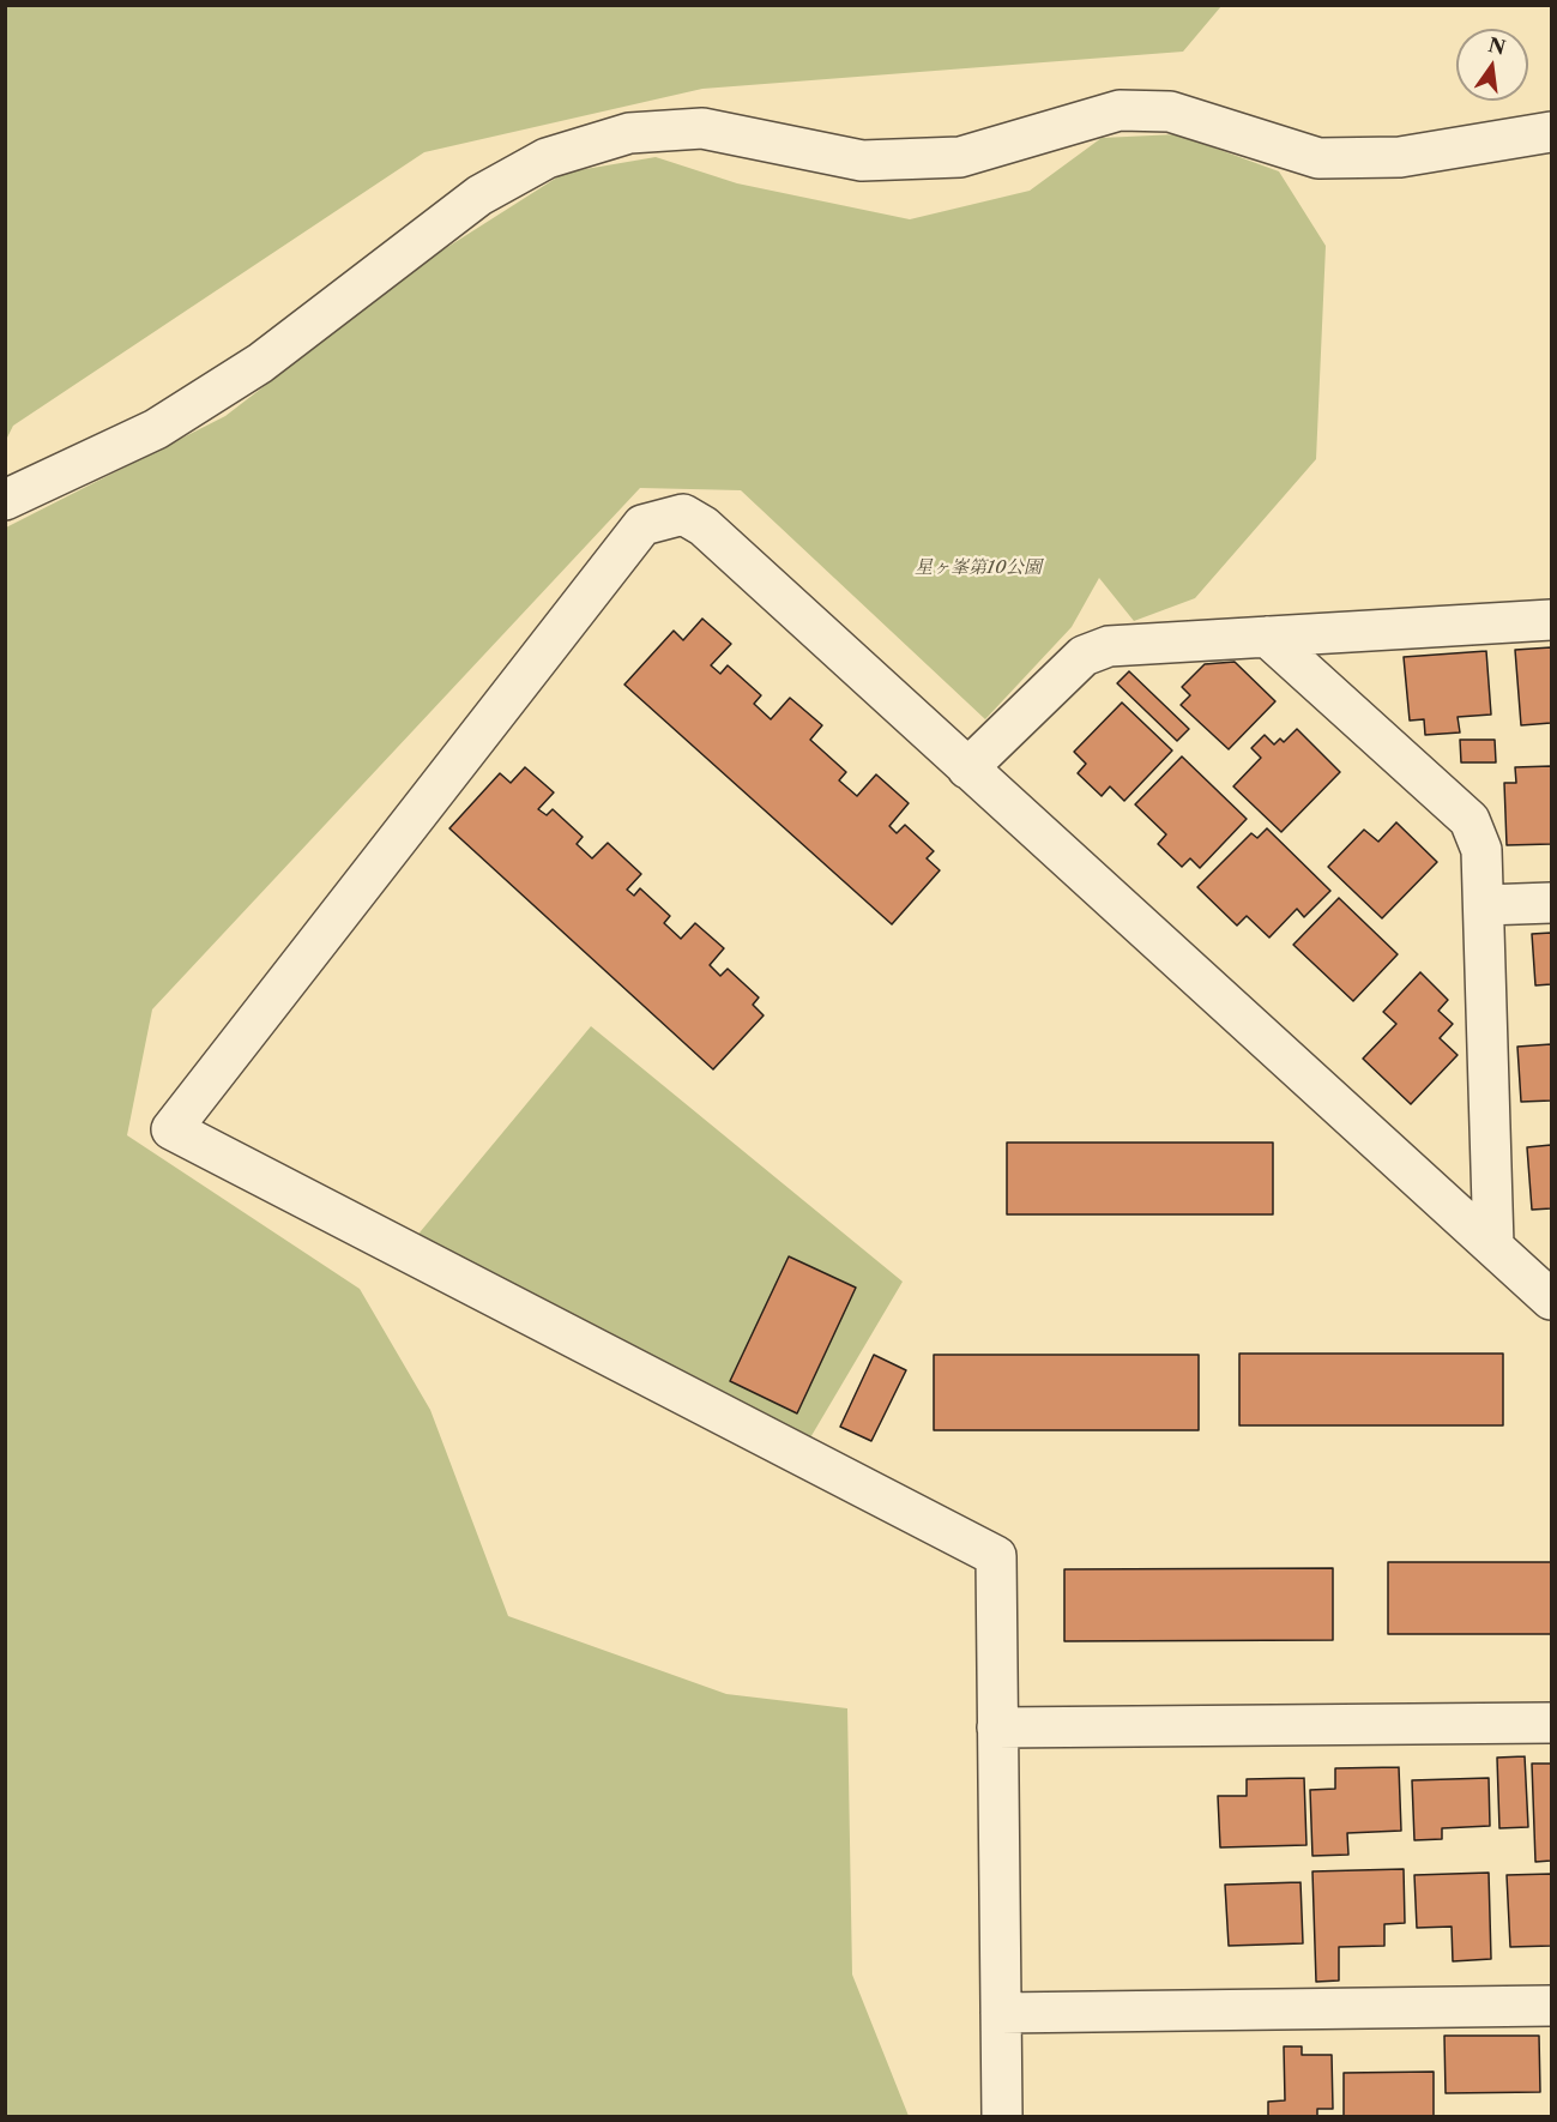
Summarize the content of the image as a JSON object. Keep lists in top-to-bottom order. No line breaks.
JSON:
{"parks":["星ヶ峯第10公園"],"north":"top"}
